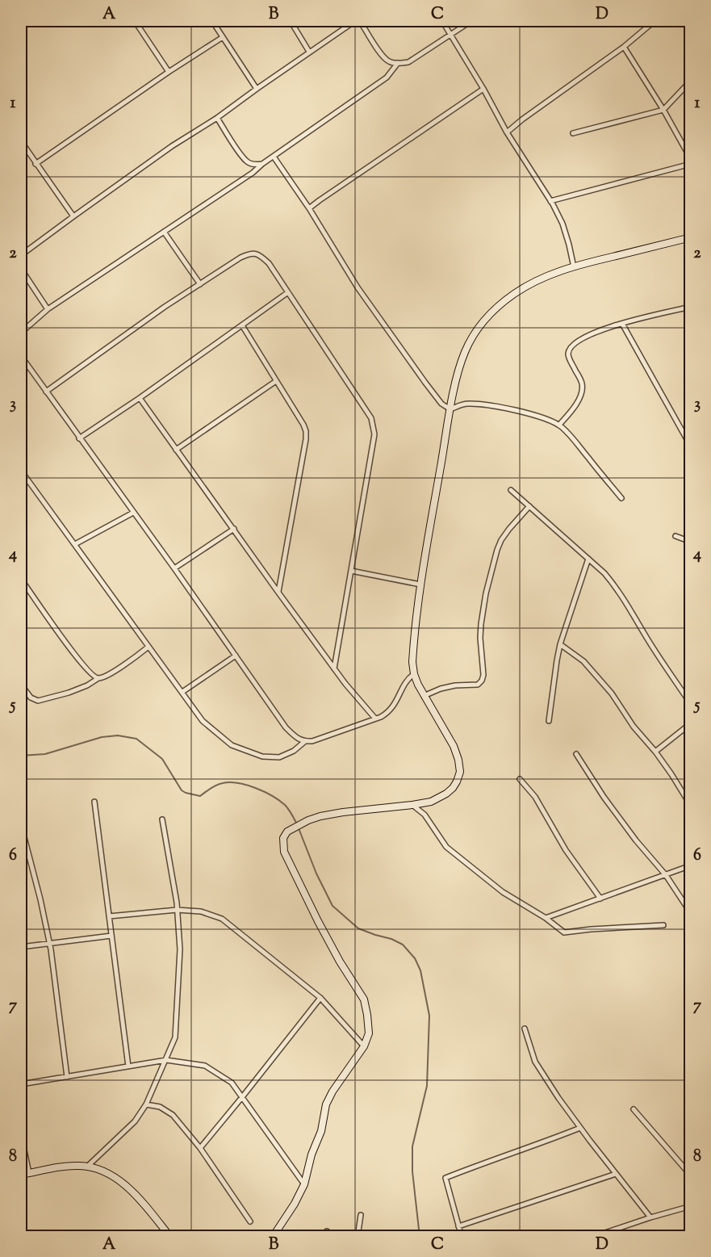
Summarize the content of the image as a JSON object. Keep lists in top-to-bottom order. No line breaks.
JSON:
{"grid":{"columns":["A","B","C","D"],"rows":["1","2","3","4","5","6","7","8"]}}
